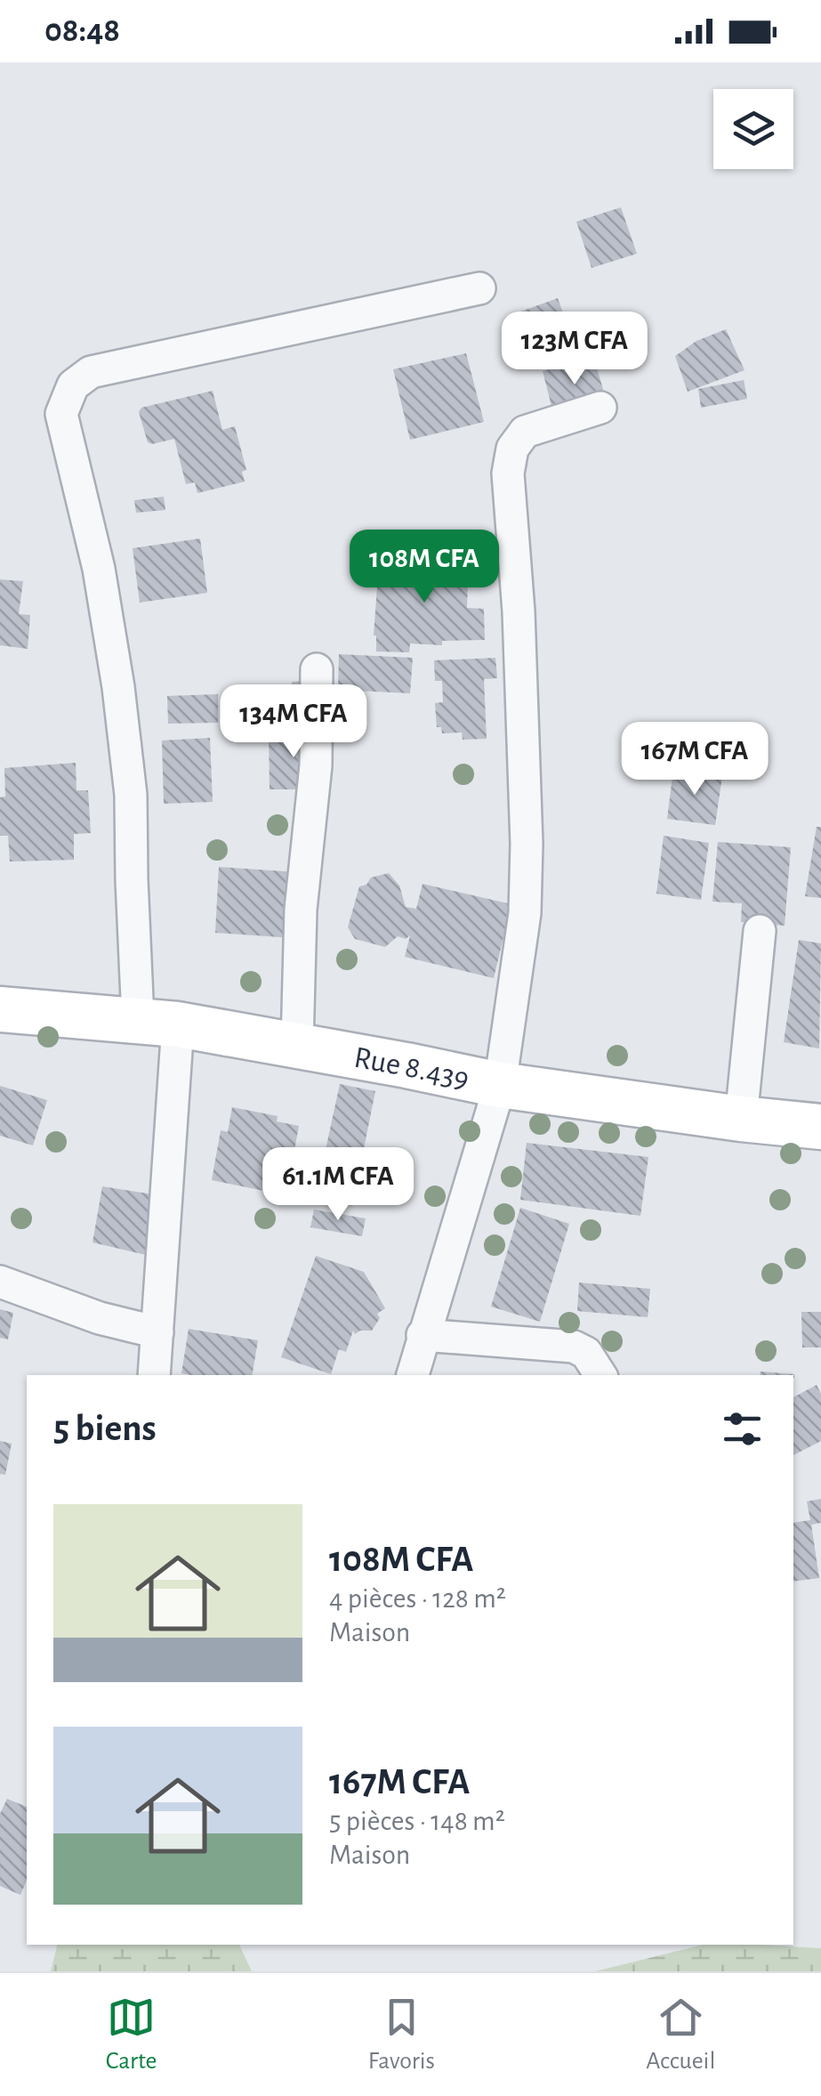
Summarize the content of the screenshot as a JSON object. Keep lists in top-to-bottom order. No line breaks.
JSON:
{"streets":{"street":["Rue 8.439"]},"page":{"status":"08:48","price":["123M CFA","108M CFA","134M CFA","167M CFA","61.1M CFA"],"heading":"5 biens","list":[{"name":"108M CFA","note":"4 pièces · 128 m² · Maison"},{"name":"167M CFA","note":"5 pièces · 148 m² · Maison"}],"tabs":["Carte","Favoris","Accueil"]}}
